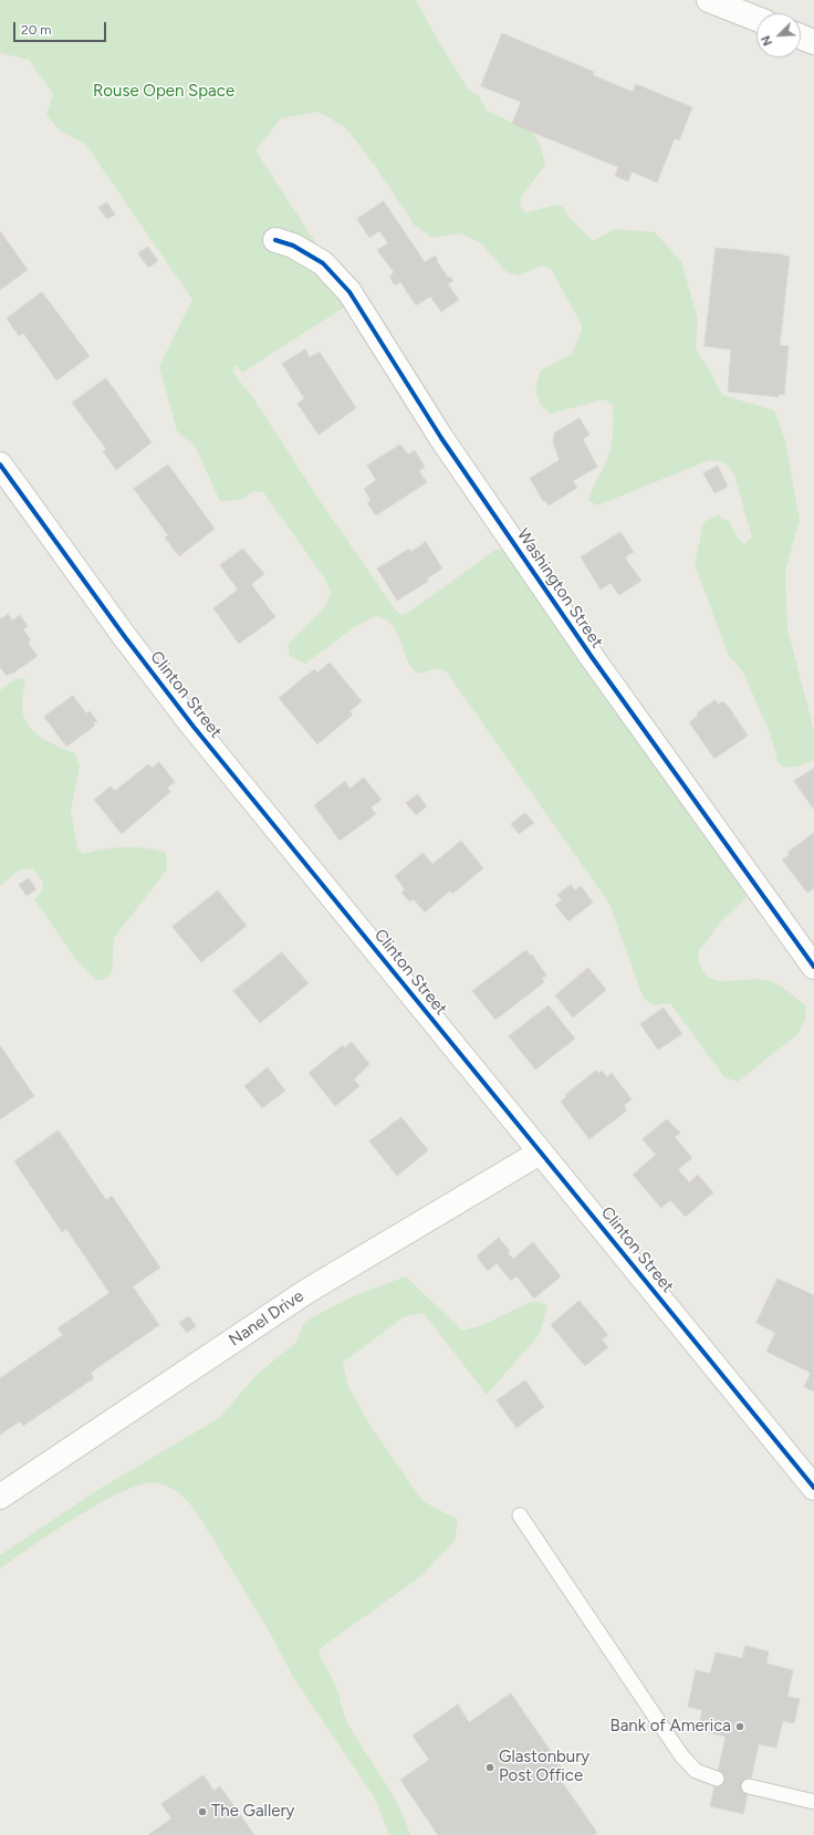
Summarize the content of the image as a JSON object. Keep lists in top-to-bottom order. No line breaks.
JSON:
{"streets":{"street":["Washington Street","Clinton Street","Nanel Drive"]},"crossings":[["Clinton Street","Nanel Drive"]],"parks":["Rouse Open Space"],"places":["Bank of America","Glastonbury Post Office","The Gallery"],"scale_bar":"20 m","north":"bottom left"}
